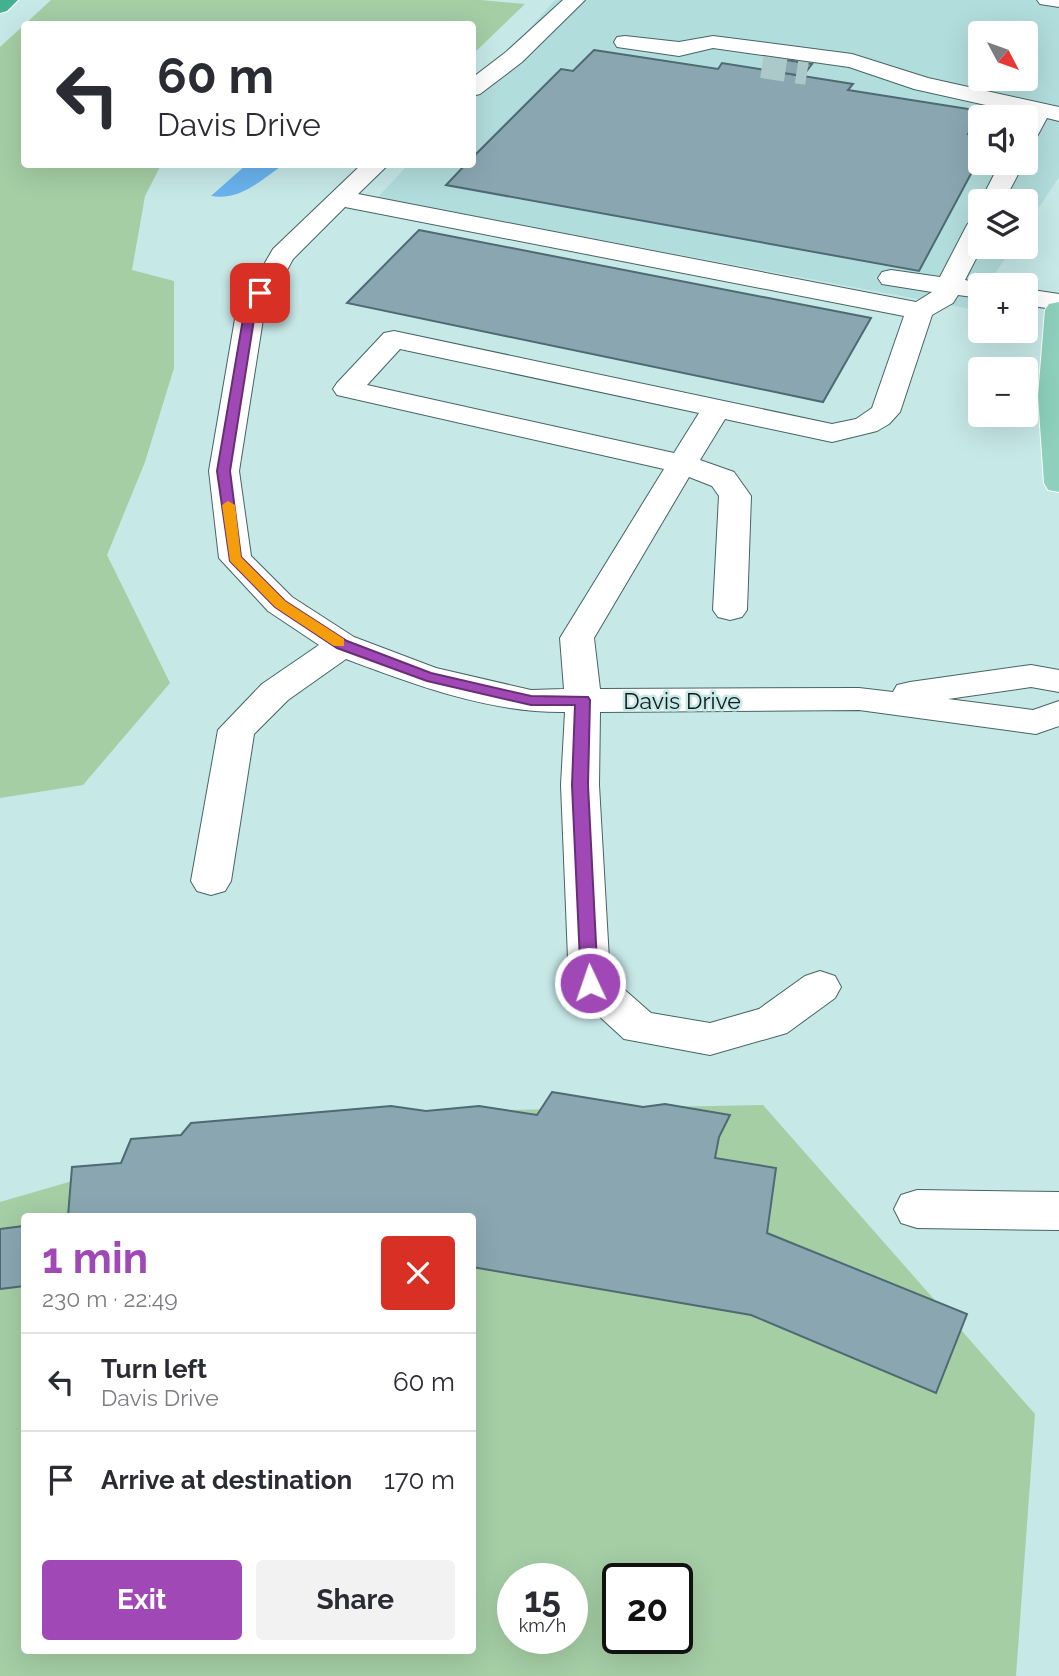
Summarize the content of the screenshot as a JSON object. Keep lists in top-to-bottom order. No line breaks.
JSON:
{"streets":{"lane":["Davis Drive"]},"north":"bottom right","page":{"map_buttons":["+","−"],"turn":["60 m","Davis Drive"],"heading":["1 min","230 m · 22:49"],"list":[{"name":"Turn left","note":"Davis Drive","value":"60 m"},{"name":"Arrive at destination","value":"170 m"}],"buttons":["Exit","Share"],"speed":"15 km/h","limit":"20"}}
